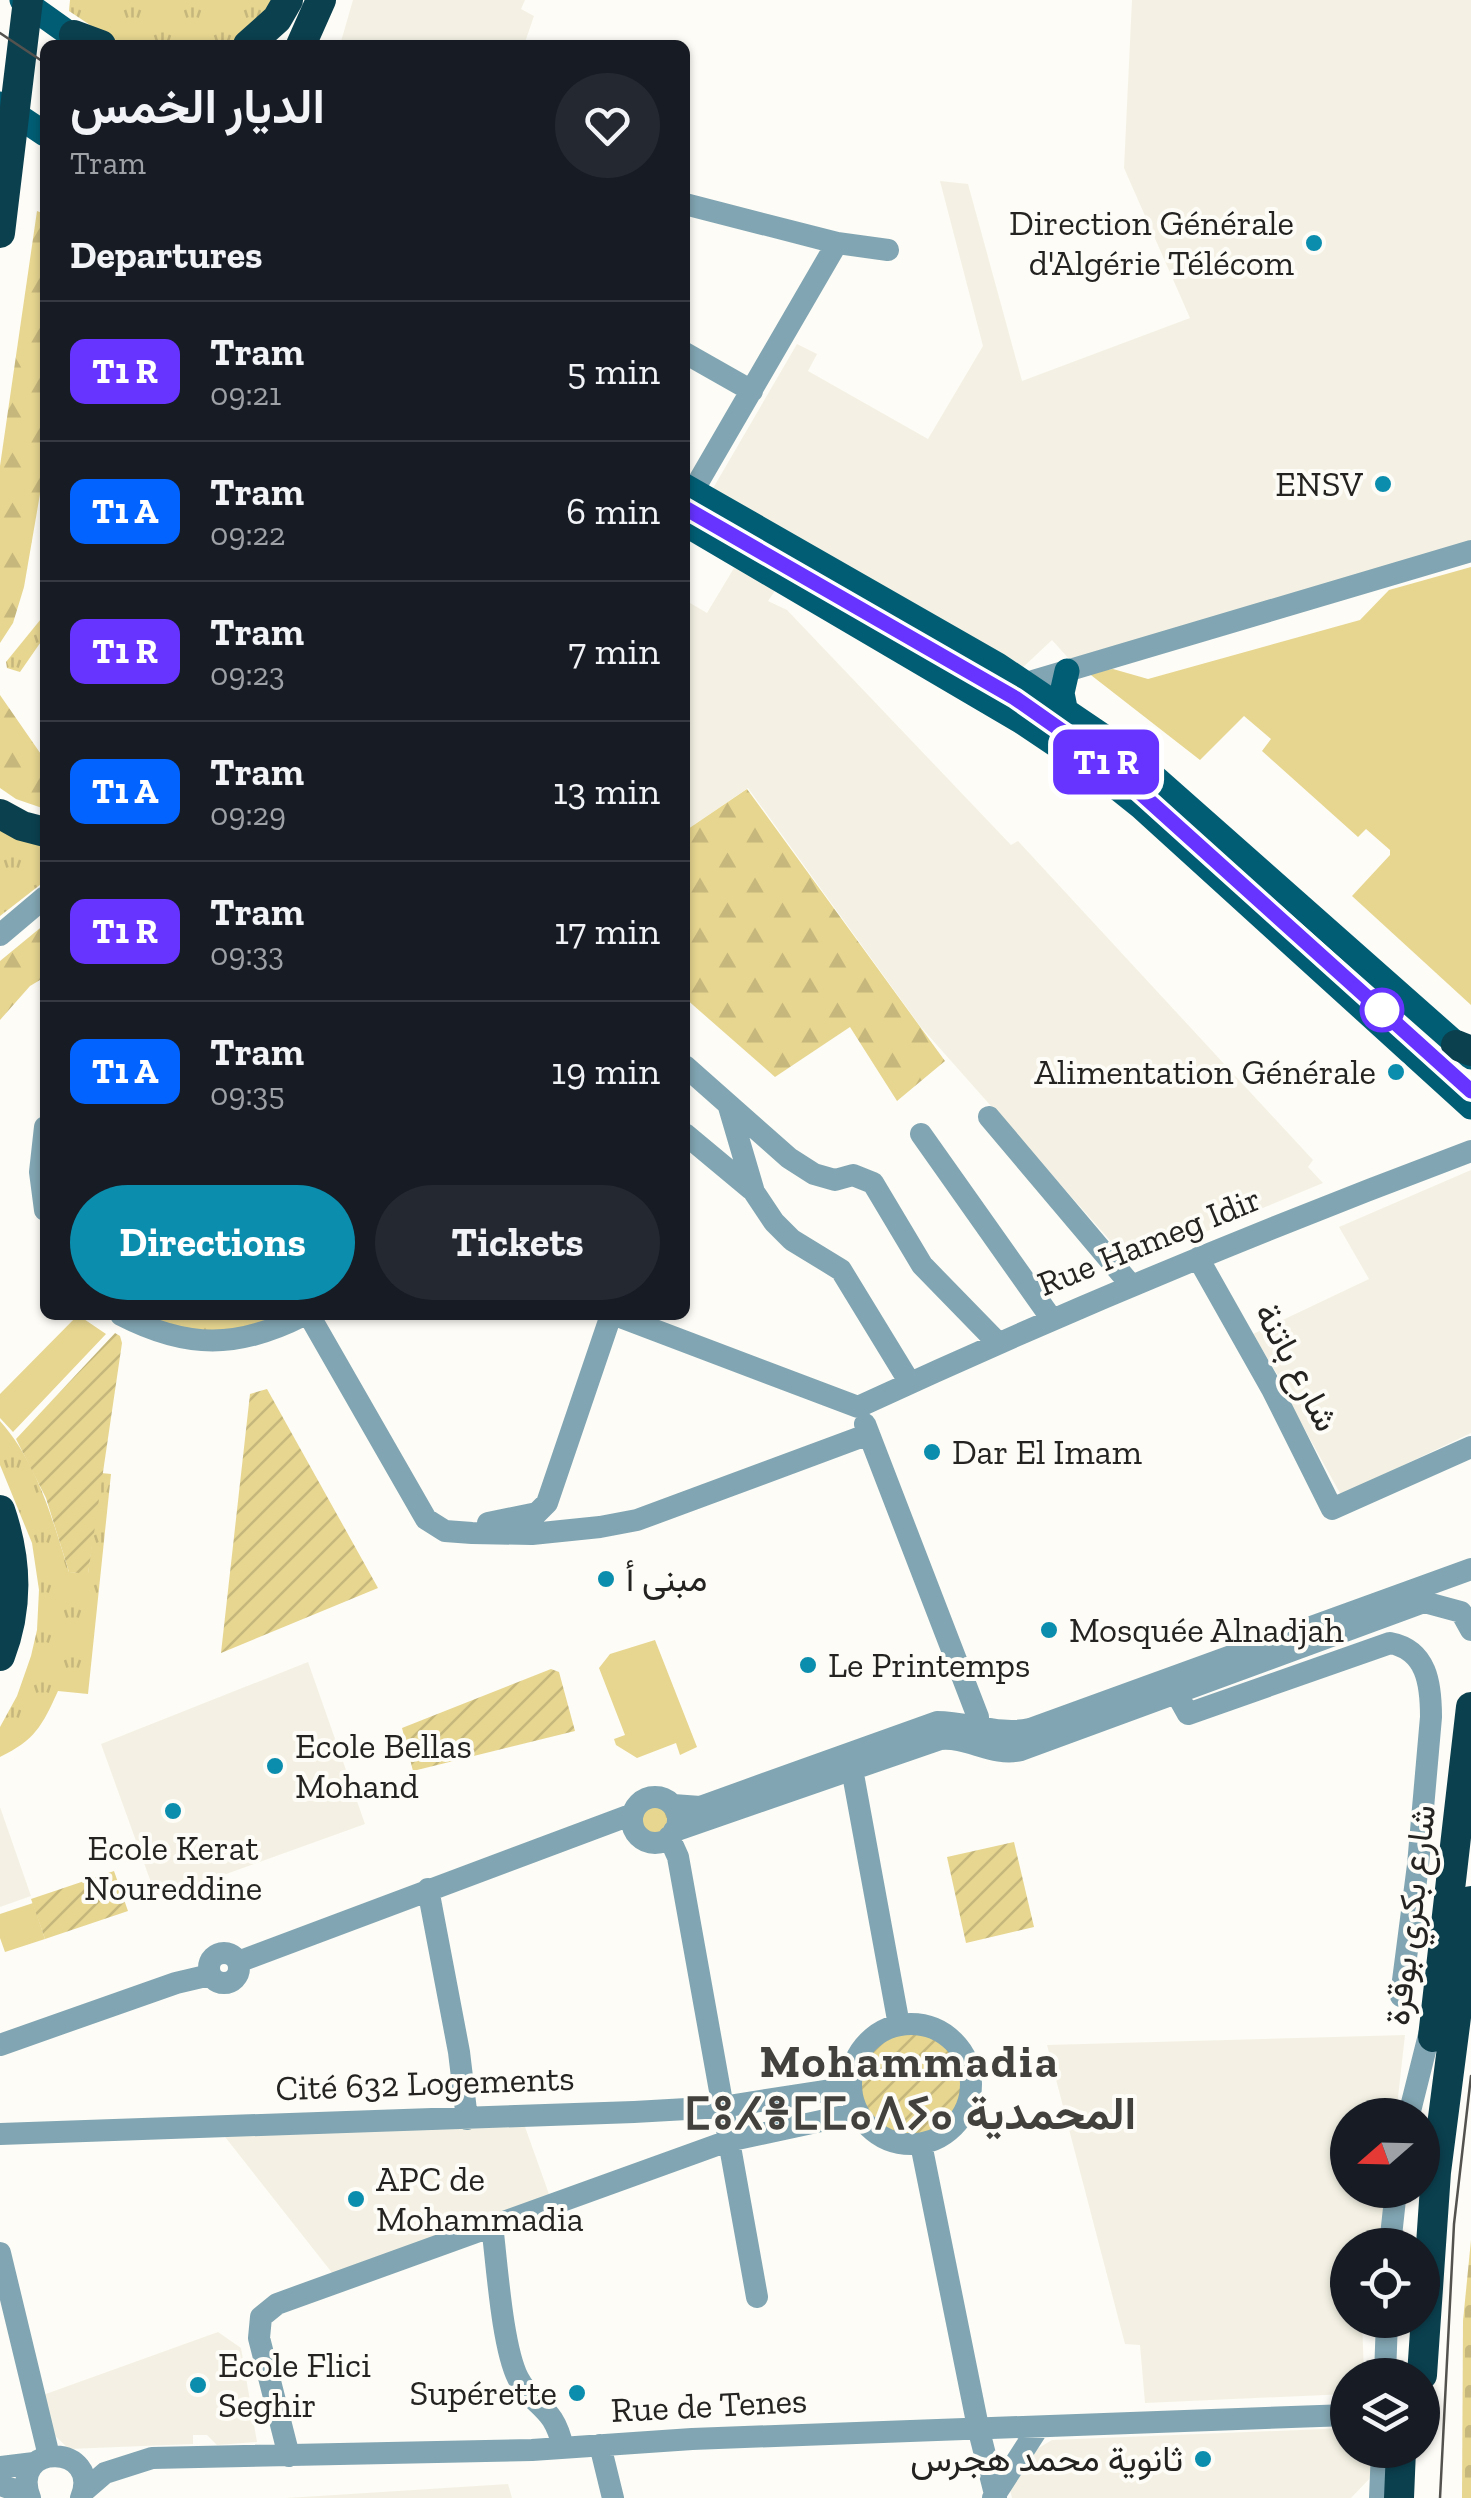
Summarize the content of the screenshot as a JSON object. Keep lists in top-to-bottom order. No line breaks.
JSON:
{"streets":{"highway":["شارع بكري بوقرة"],"street":["Rue Hameg Idir","شارع باتنة","Cité 632 Logements","Rue de Tenes"]},"crossings":[["Rue Hameg Idir","شارع باتنة"]],"districts":["Mohammadia ⵎⵓⵃⴻⵎⵎⴰⴷⵢⴰ المحمدية"],"places":["Direction Générale d'Algérie Télécom","ENSV","Alimentation Générale","Dar El Imam","مبنى أ","Mosquée Alnadjah","Le Printemps","Ecole Bellas Mohand","Ecole Kerat Noureddine","APC de Mohammadia","Ecole Flici Seghir","Supérette","ثانوية محمد هجرس"],"north":"left","page":{"on_map":"T1 R","heading":[["الديار الخمس","Tram"],"Departures"],"list":[{"mark":"T1 R","name":"Tram","note":"09:21","value":"5 min"},{"mark":"T1 A","name":"Tram","note":"09:22","value":"6 min"},{"mark":"T1 R","name":"Tram","note":"09:23","value":"7 min"},{"mark":"T1 A","name":"Tram","note":"09:29","value":"13 min"},{"mark":"T1 R","name":"Tram","note":"09:33","value":"17 min"},{"mark":"T1 A","name":"Tram","note":"09:35","value":"19 min"}],"buttons":["Directions","Tickets"]}}
